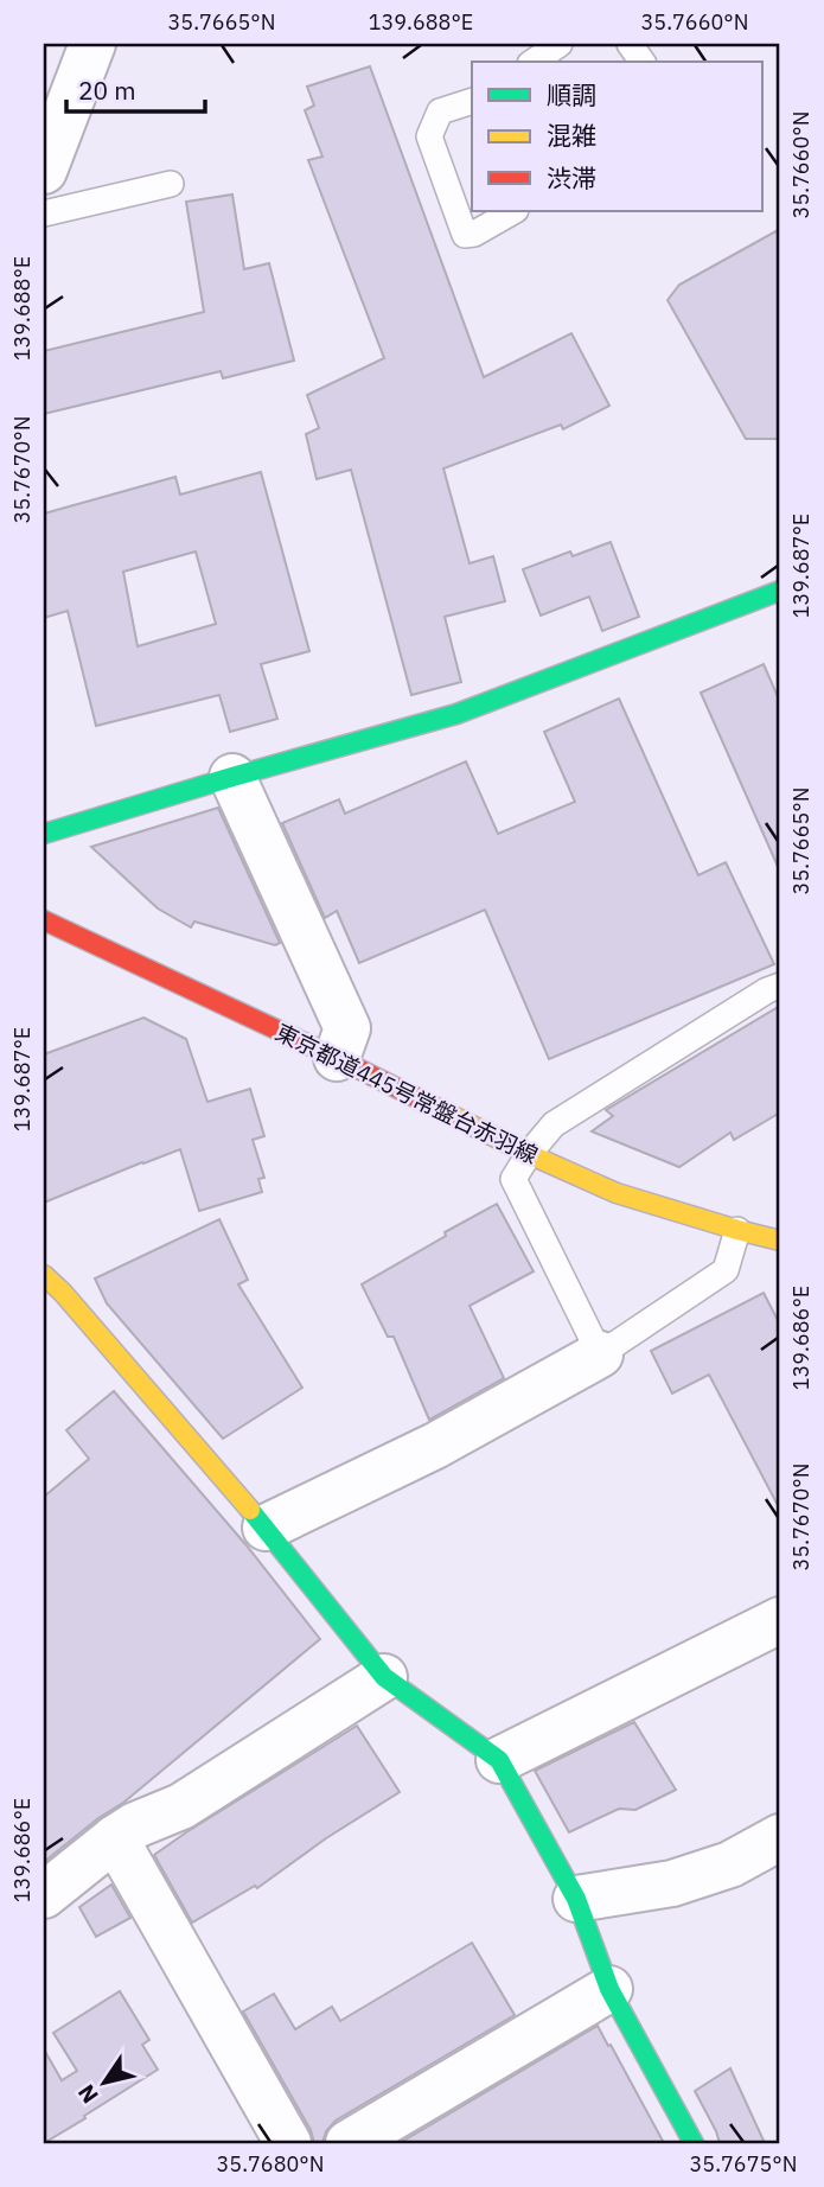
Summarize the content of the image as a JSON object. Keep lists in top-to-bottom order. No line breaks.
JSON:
{"streets":{"street":["東京都道445号常盤台赤羽線"]},"legend":["順調","混雑","渋滞"],"scale_bar":"20 m","north":"bottom left","coordinates":["35.7665°N","139.688°E","35.7660°N","35.7670°N","139.687°E","139.686°E","35.7680°N","35.7675°N"]}
